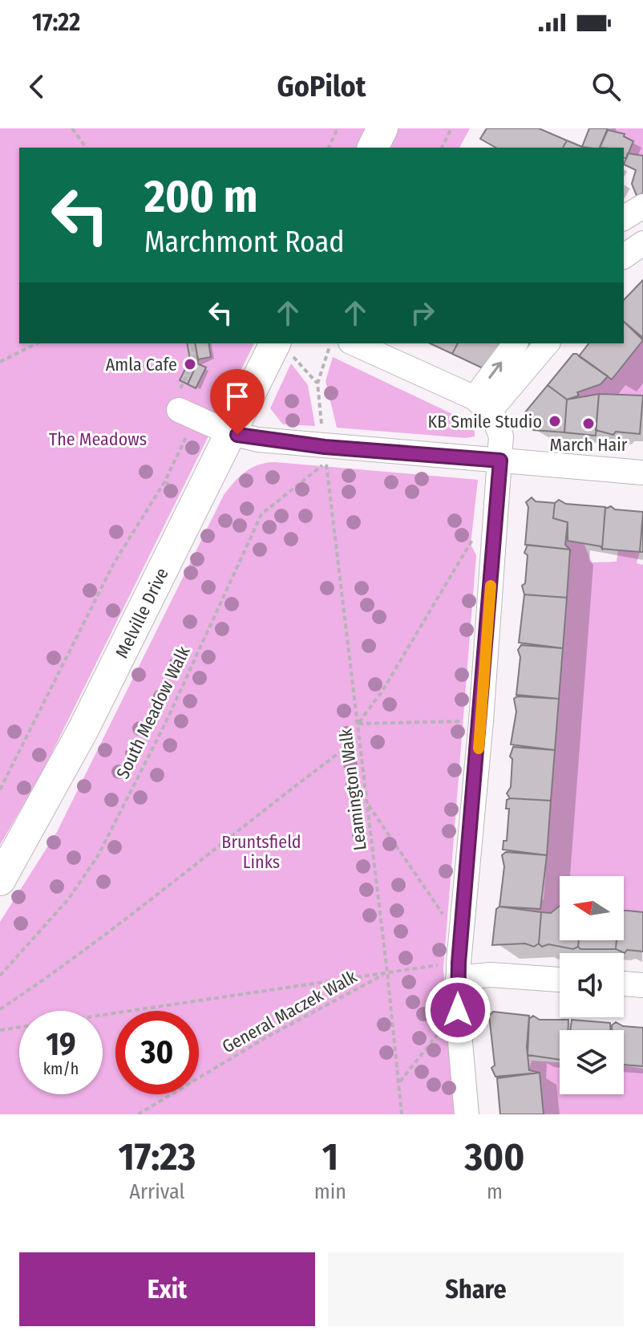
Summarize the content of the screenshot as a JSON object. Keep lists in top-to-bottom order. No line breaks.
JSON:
{"streets":{"main road":["Melville Drive"],"path":["South Meadow Walk","Leamington Walk","General Maczek Walk"]},"crossings":[["South Meadow Walk","Leamington Walk"],["Leamington Walk","General Maczek Walk"]],"parks":["The Meadows","Bruntsfield Links"],"places":["Amla Cafe","KB Smile Studio","March Hair"],"north":"left","page":{"status":"17:22","header":"GoPilot","turn":["200 m","Marchmont Road"],"speed":"19 km/h","limit":"30","eta":["17:23","Arrival","1","min","300","m"],"buttons":["Exit","Share"]}}
